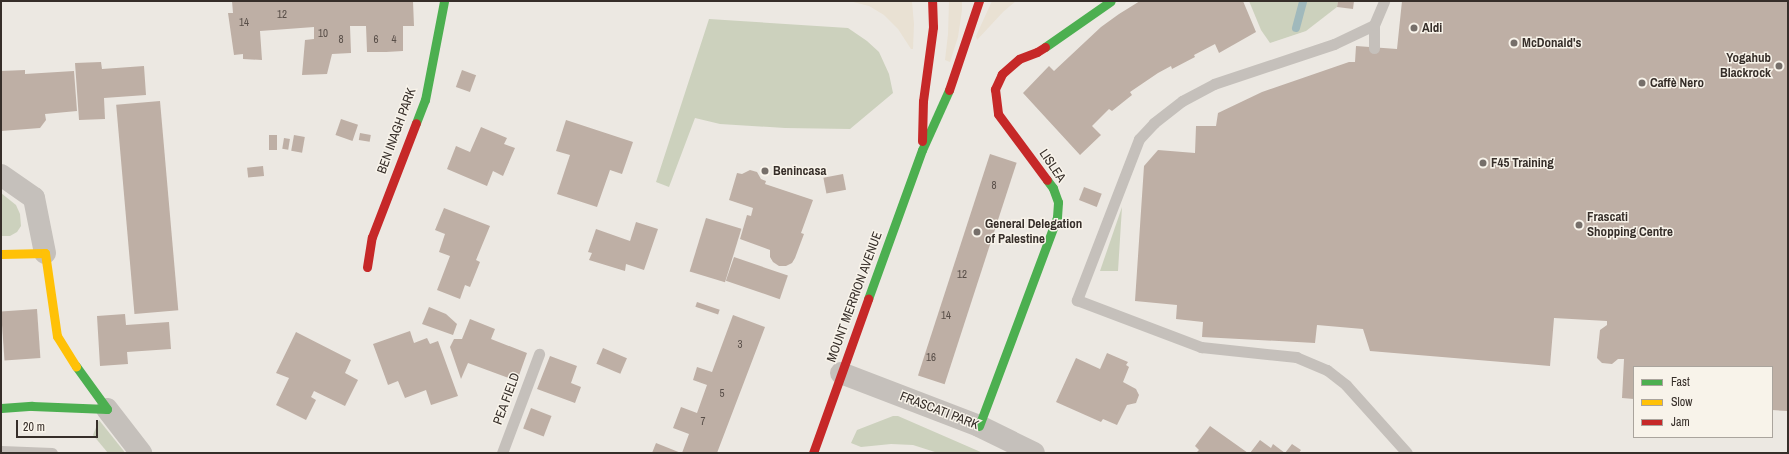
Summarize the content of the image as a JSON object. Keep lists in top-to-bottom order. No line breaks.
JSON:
{"streets":{"main road":["BEN INAGH PARK","LISLEA","MOUNT MERRION AVENUE"],"street":["FRASCATI PARK"],"lane":["PEA FIELD"]},"crossings":[["LISLEA","FRASCATI PARK"],["MOUNT MERRION AVENUE","FRASCATI PARK"]],"places":["Aldi","McDonald's","Yogahub Blackrock","Caffè Nero","F45 Training","Benincasa","Frascati Shopping Centre","General Delegation of Palestine"],"house_numbers":["12","14","10","8","6","4","8","12","14","3","16","5","7"],"legend":["Fast","Slow","Jam"],"scale_bar":"20 m"}
